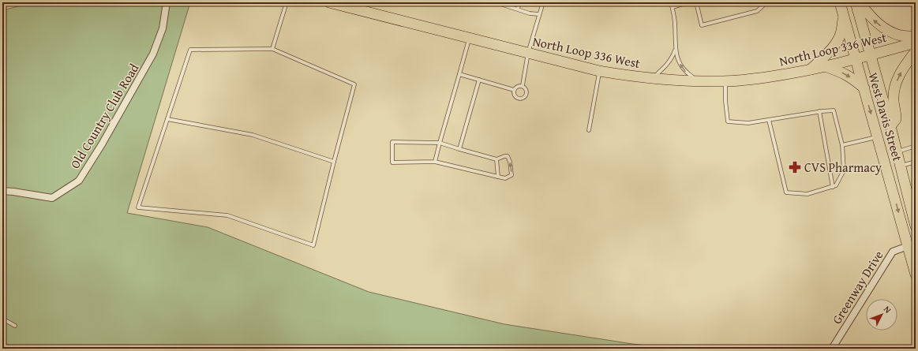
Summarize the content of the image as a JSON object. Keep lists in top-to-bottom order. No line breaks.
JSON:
{"streets":{"main road":["North Loop 336 West","West Davis Street"],"street":["Old Country Club Road","Greenway Drive"]},"crossings":[["North Loop 336 West","West Davis Street"],["West Davis Street","Greenway Drive"]],"places":{"pharmacy":["CVS Pharmacy"]},"north":"top right"}
